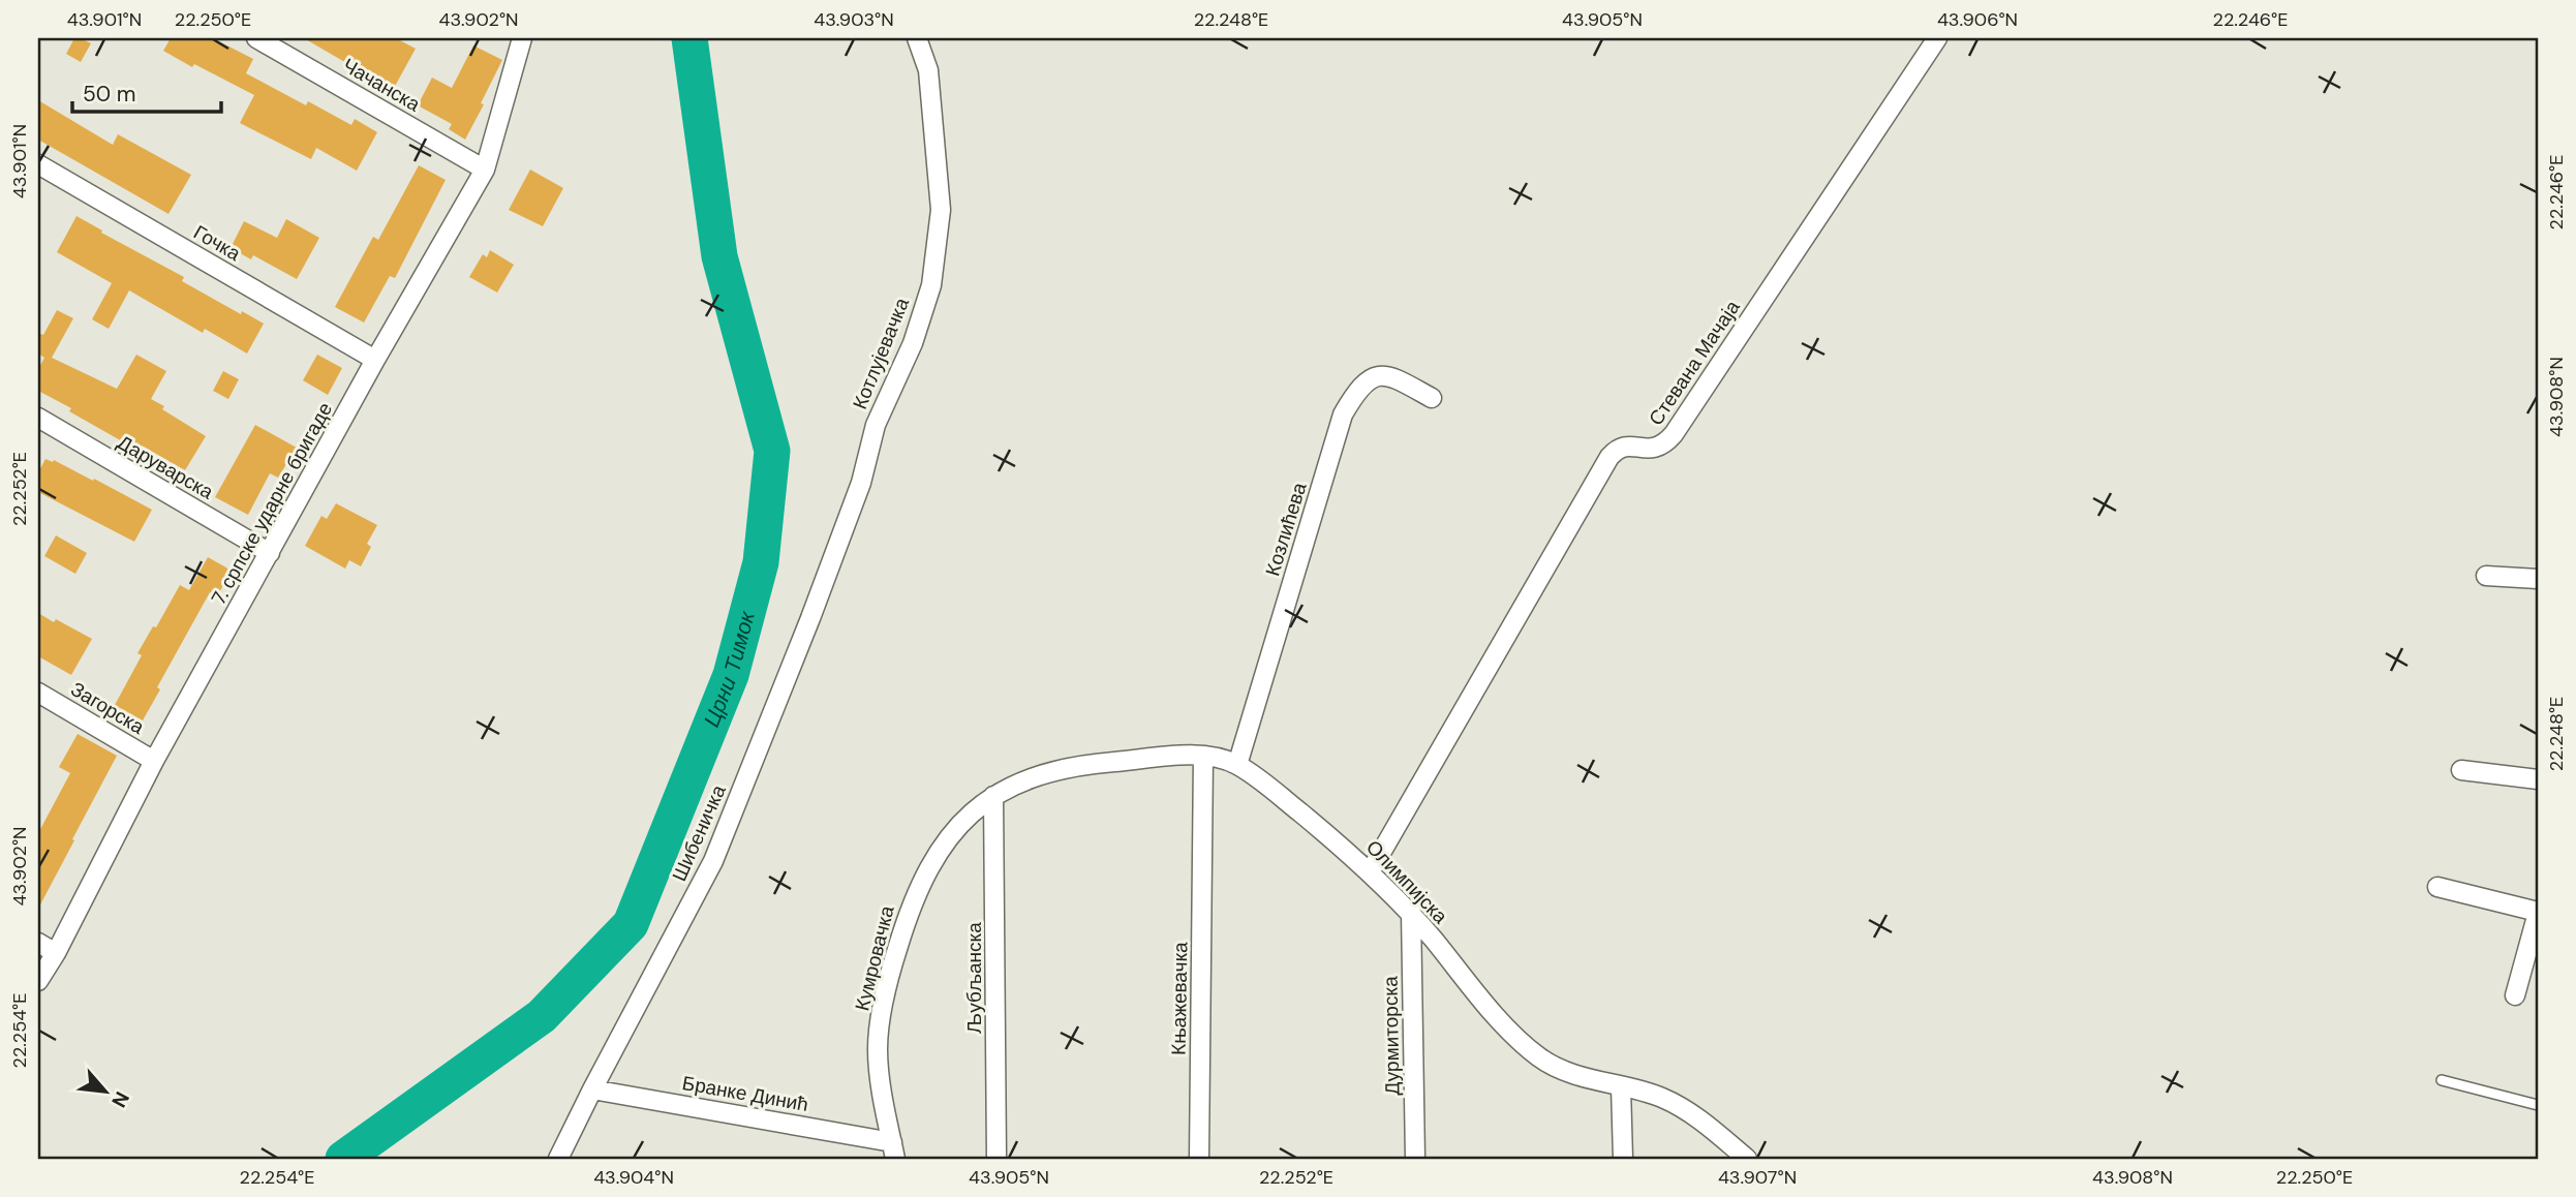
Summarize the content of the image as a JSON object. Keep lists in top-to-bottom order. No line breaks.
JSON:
{"streets":{"street":["Чачанска","Гочка","Котлујевачка","Стевана Мачаја","Даруварска","7. српске ударне бригаде","Козлићева","Загорска","Шибеничка","Олимпијска","Кумровачка","Љубљанска","Књажевачка","Дурмиторска","Бранке Динић"]},"crossings":[["Чачанска","7. српске ударне бригаде"],["Гочка","7. српске ударне бригаде"],["Котлујевачка","Шибеничка"],["Стевана Мачаја","Олимпијска"],["Даруварска","7. српске ударне бригаде"],["7. српске ударне бригаде","Загорска"],["Козлићева","Олимпијска"],["Шибеничка","Бранке Динић"],["Олимпијска","Кумровачка"],["Олимпијска","Љубљанска"],["Олимпијска","Књажевачка"],["Олимпијска","Дурмиторска"],["Кумровачка","Љубљанска"],["Кумровачка","Бранке Динић"]],"water":["Црни Тимок"],"scale_bar":"50 m","north":"bottom right","coordinates":["43.901°N","22.250°E","43.902°N","43.903°N","22.248°E","43.905°N","43.906°N","22.246°E","43.908°N","22.252°E","22.254°E","43.904°N","43.907°N"]}
